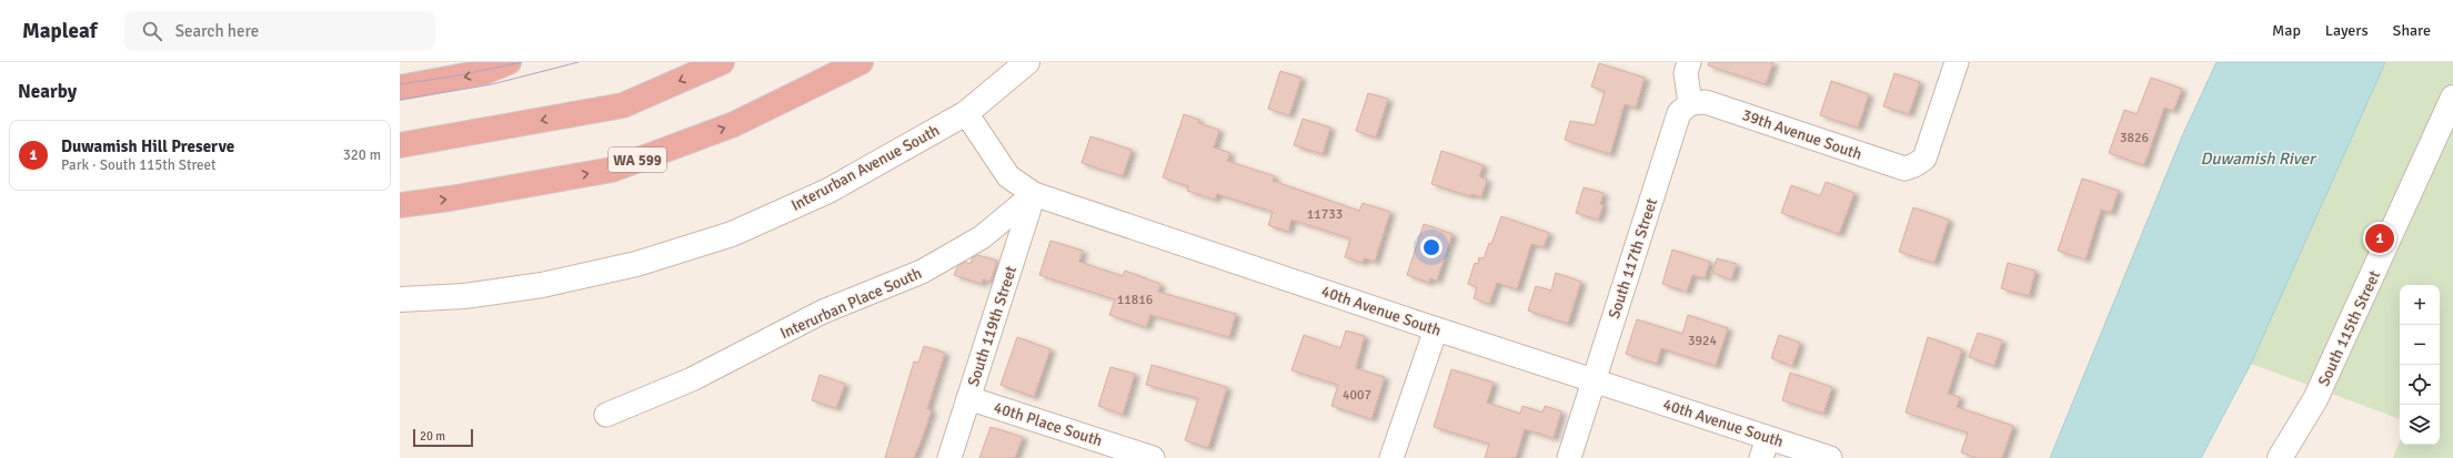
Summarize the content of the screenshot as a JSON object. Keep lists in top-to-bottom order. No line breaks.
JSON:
{"streets":{"highway":["WA 599"],"street":["39th Avenue South","Interurban Avenue South","South 117th Street","Interurban Place South","40th Avenue South","South 119th Street","South 115th Street","40th Place South"]},"crossings":[["39th Avenue South","South 117th Street"],["Interurban Avenue South","40th Avenue South"],["South 117th Street","40th Avenue South"],["Interurban Place South","40th Avenue South"],["Interurban Place South","South 119th Street"],["40th Avenue South","South 119th Street"],["South 119th Street","40th Place South"]],"water":["Duwamish River"],"house_numbers":["3826","11733","11816","3924","4007"],"scale_bar":"20 m","page":{"header":"Mapleaf","search":"Search here","nav":["Map","Layers","Share"],"heading":"Nearby","list":[{"mark":"1","name":"Duwamish Hill Preserve","note":"Park · South 115th Street","value":"320 m"}],"pins":"1","map_buttons":["+","−"],"scale":"20 m"}}
